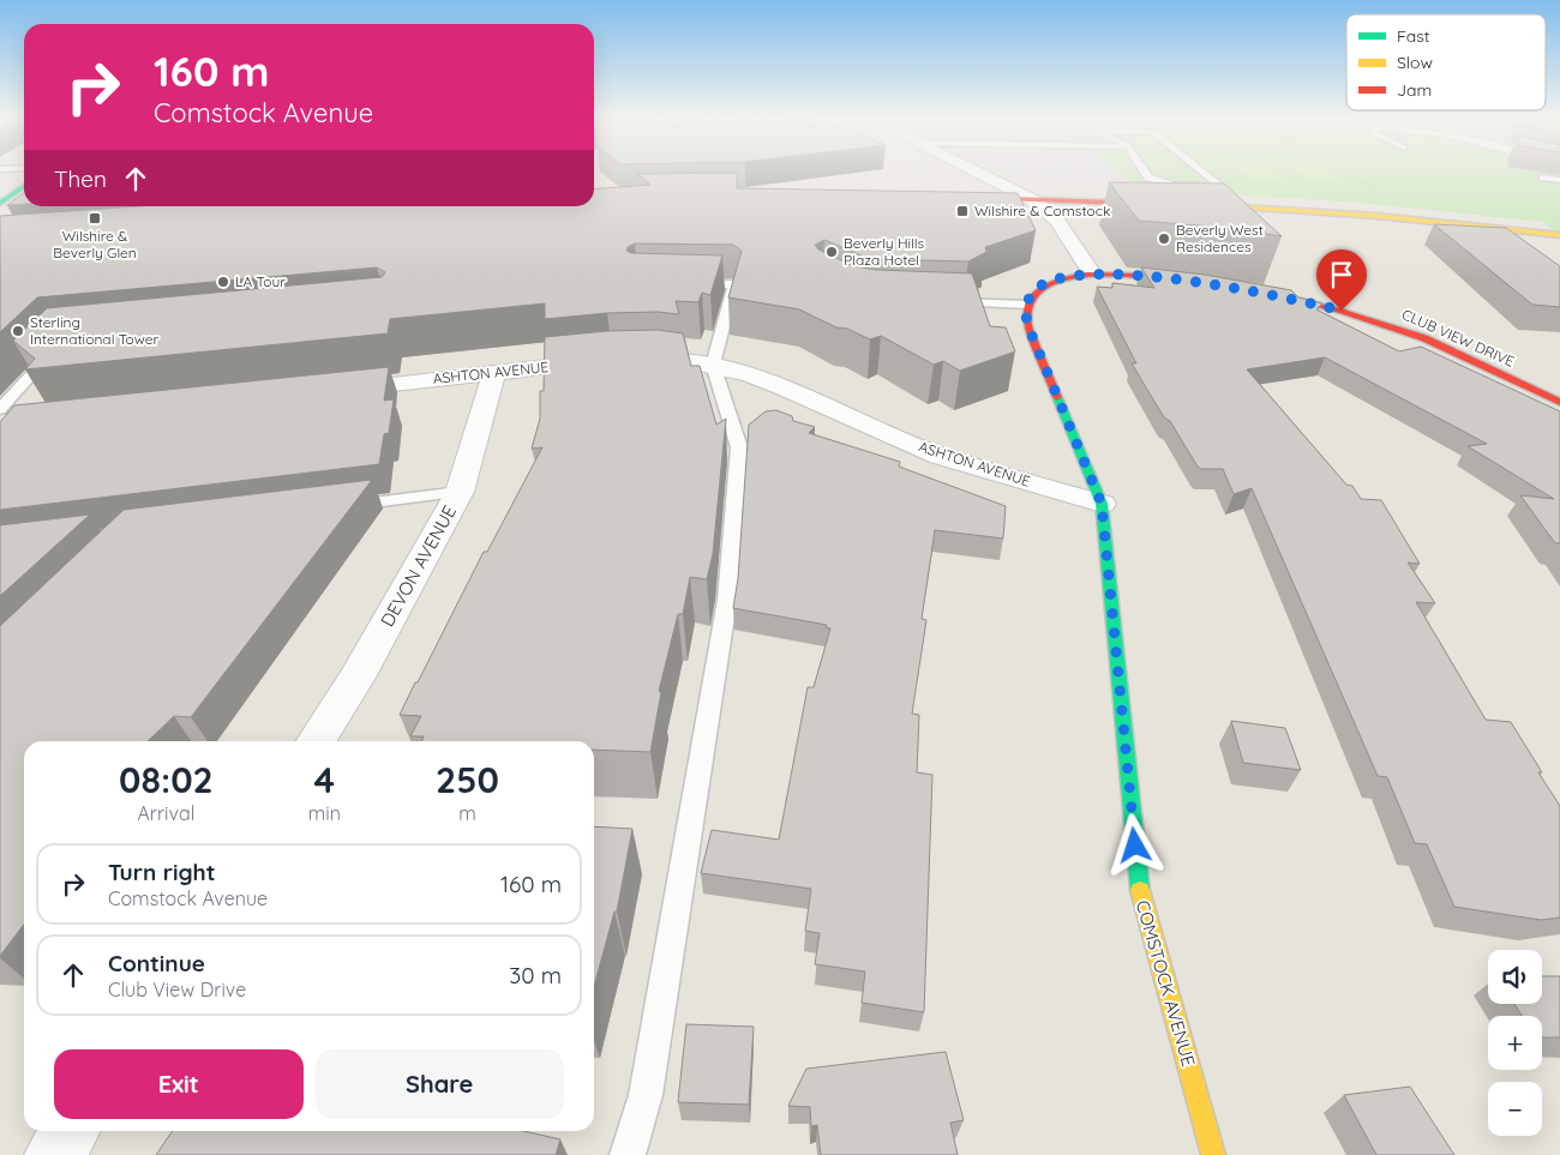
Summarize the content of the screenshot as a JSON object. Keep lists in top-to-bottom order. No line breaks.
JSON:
{"streets":{"street":["CLUB VIEW DRIVE","ASHTON AVENUE","DEVON AVENUE","COMSTOCK AVENUE"]},"crossings":[["ASHTON AVENUE","DEVON AVENUE"],["ASHTON AVENUE","COMSTOCK AVENUE"]],"places":{"transit":["Wilshire & Comstock","Wilshire & Beverly Glen"],"other":["Beverly West Residences","Beverly Hills Plaza Hotel","LA Tour","Sterling International Tower"]},"legend":["Fast","Slow","Jam"],"page":{"turn":["160 m","Comstock Avenue"],"then":"Then","eta":["08:02","Arrival","4","min","250","m"],"list":[{"name":"Turn right","note":"Comstock Avenue","value":"160 m"},{"name":"Continue","note":"Club View Drive","value":"30 m"}],"map_buttons":["+","−"],"buttons":["Exit","Share"]}}
